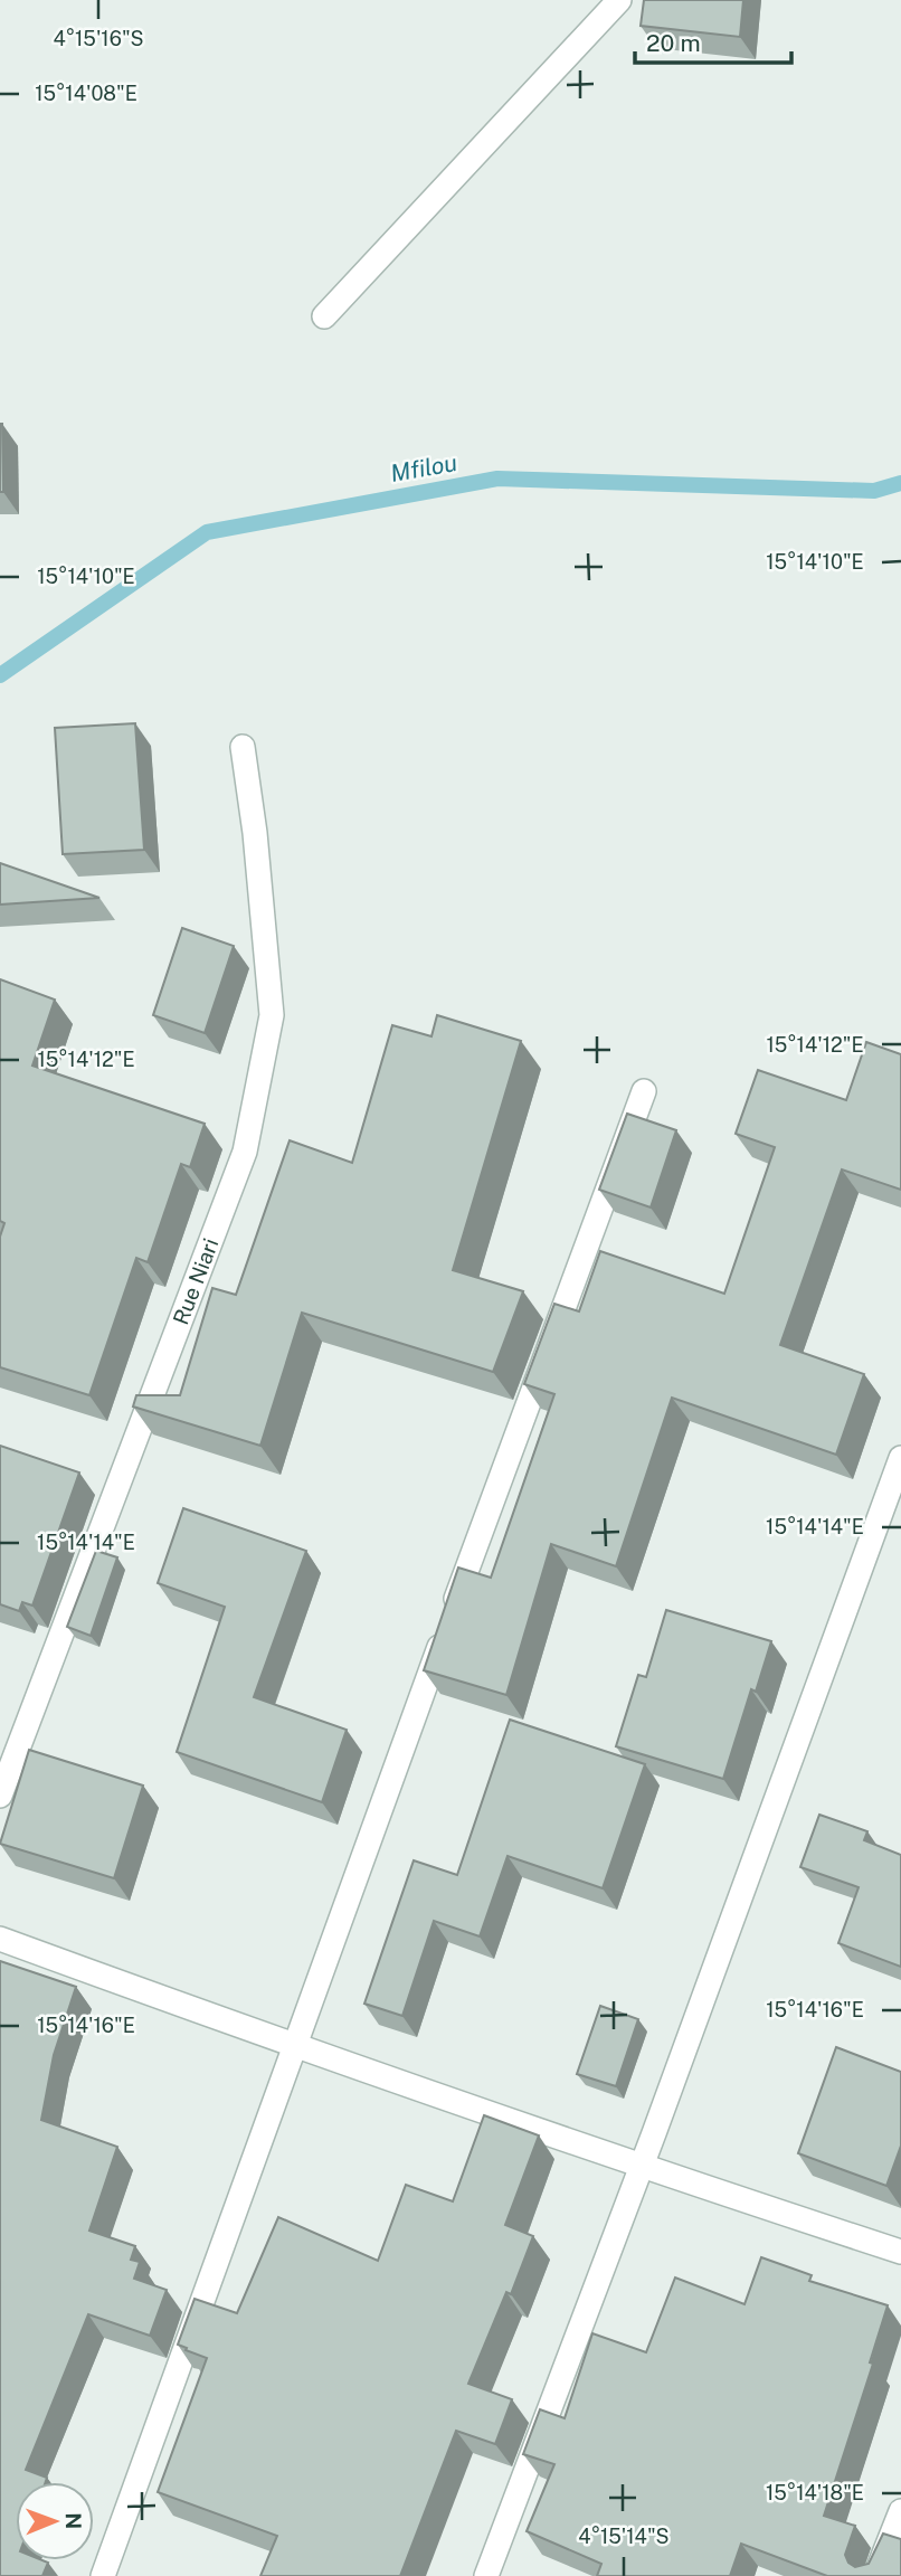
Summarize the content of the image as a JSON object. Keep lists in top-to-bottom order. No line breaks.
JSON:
{"streets":{"street":["Rue Niari"]},"water":["Mfilou"],"scale_bar":"20 m","north":"right","coordinates":["4°15'16\"S","15°14'08\"E","15°14'10\"E","15°14'12\"E","15°14'14\"E","15°14'16\"E","15°14'18\"E","4°15'14\"S"]}
